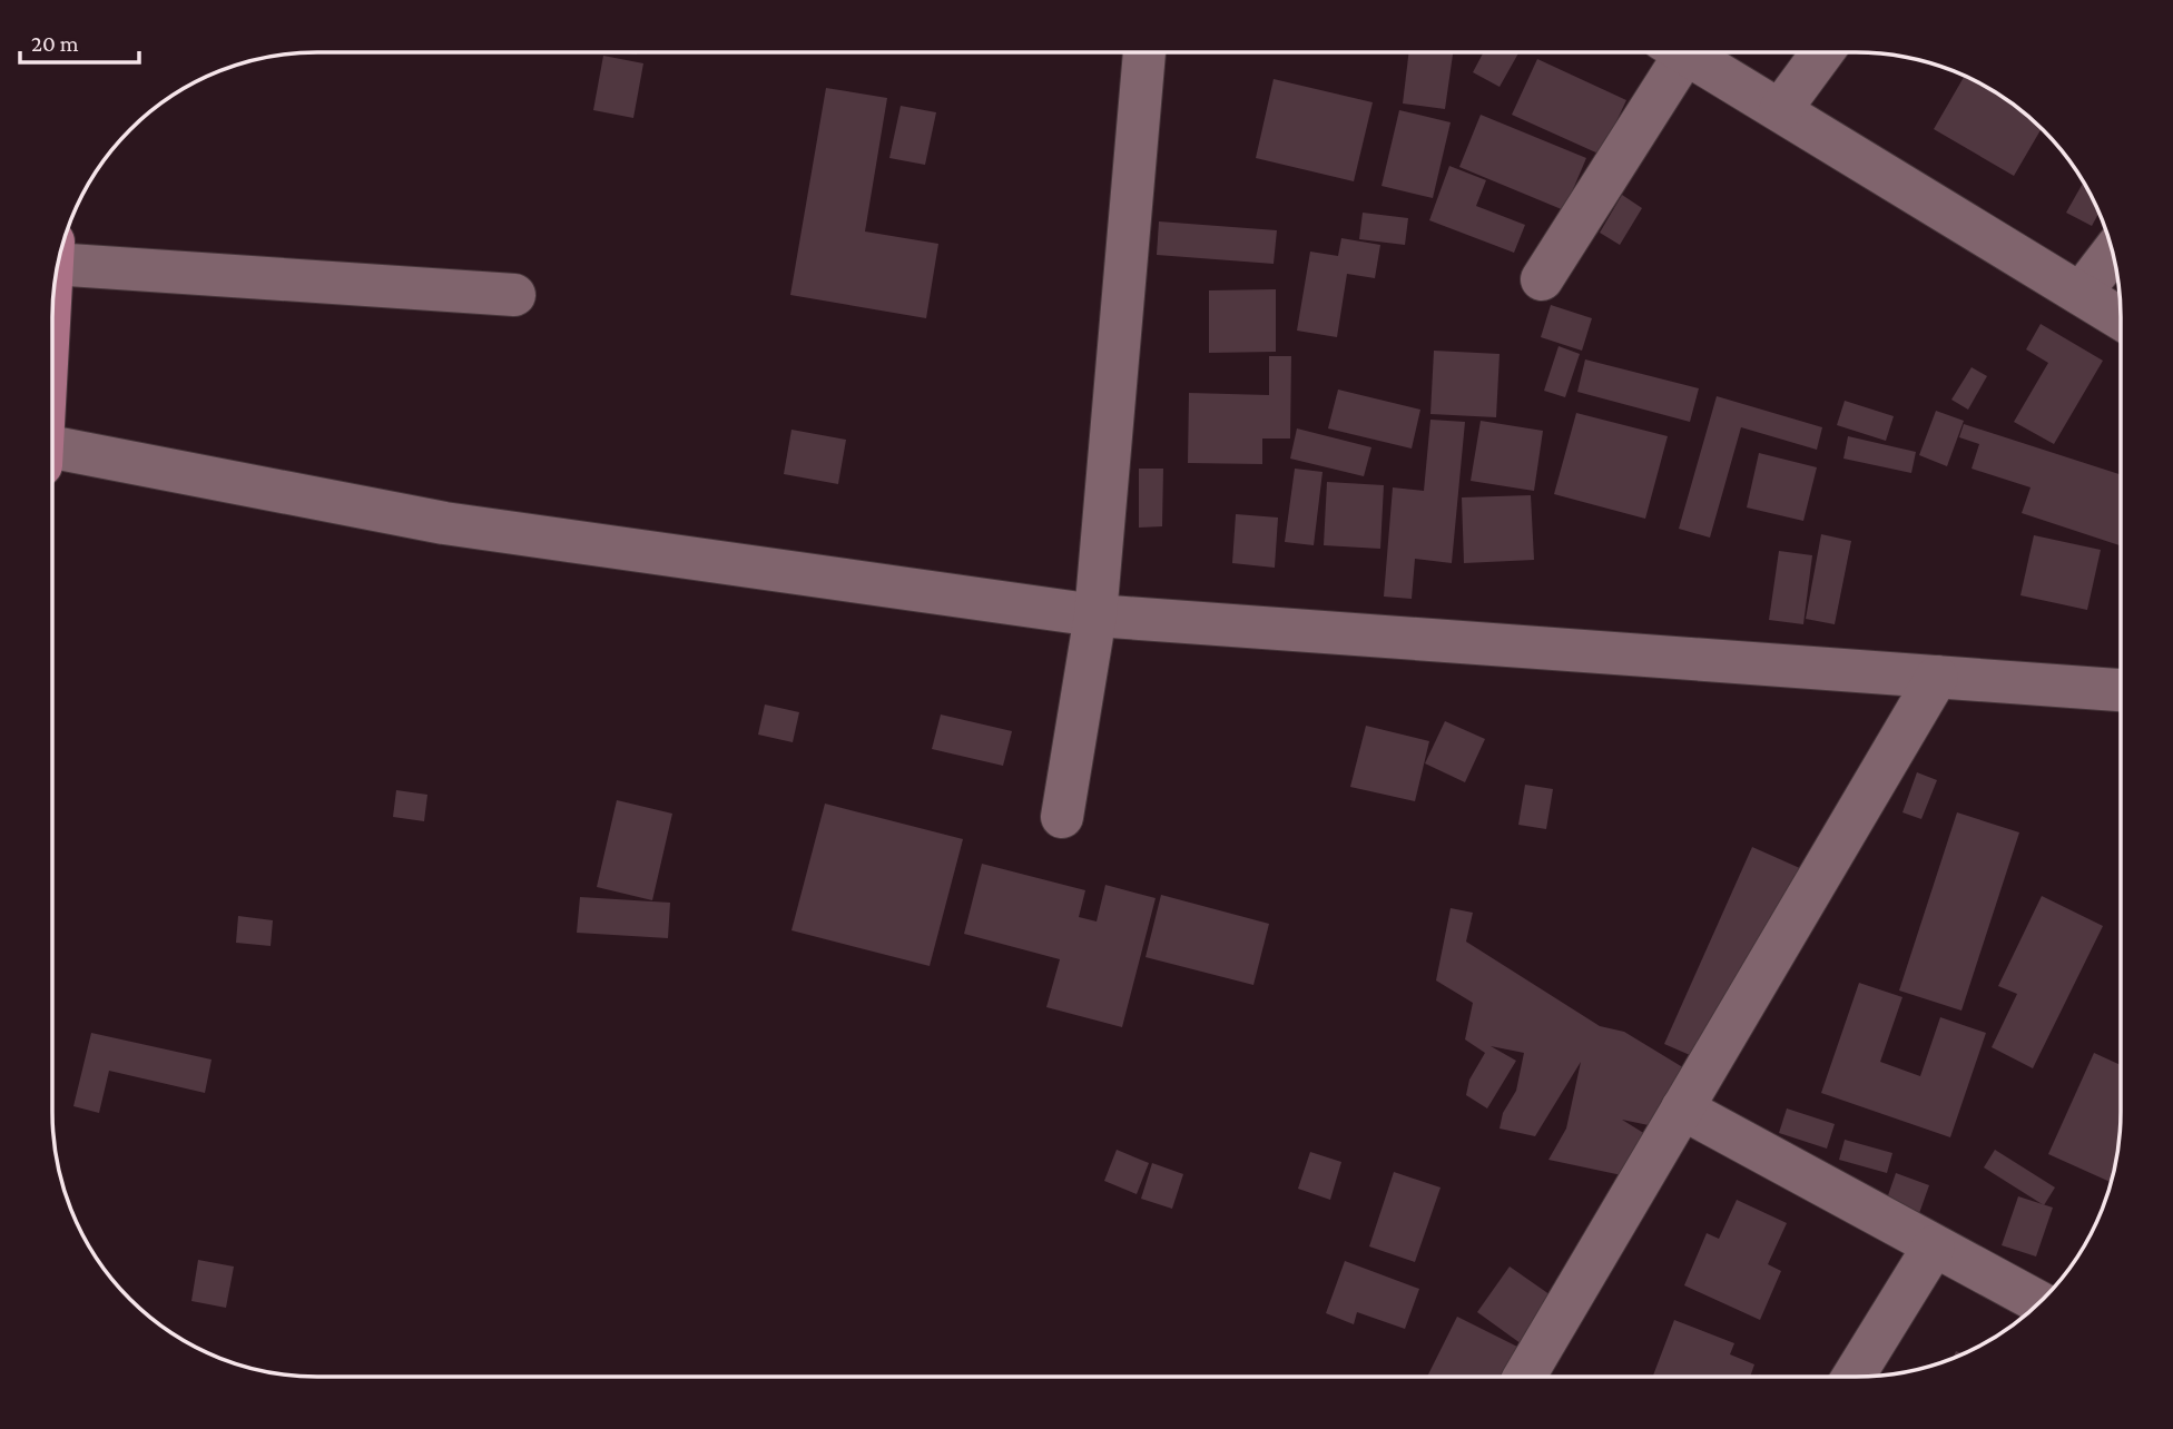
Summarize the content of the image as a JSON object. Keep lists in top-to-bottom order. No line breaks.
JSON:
{"scale_bar":"20 m"}
